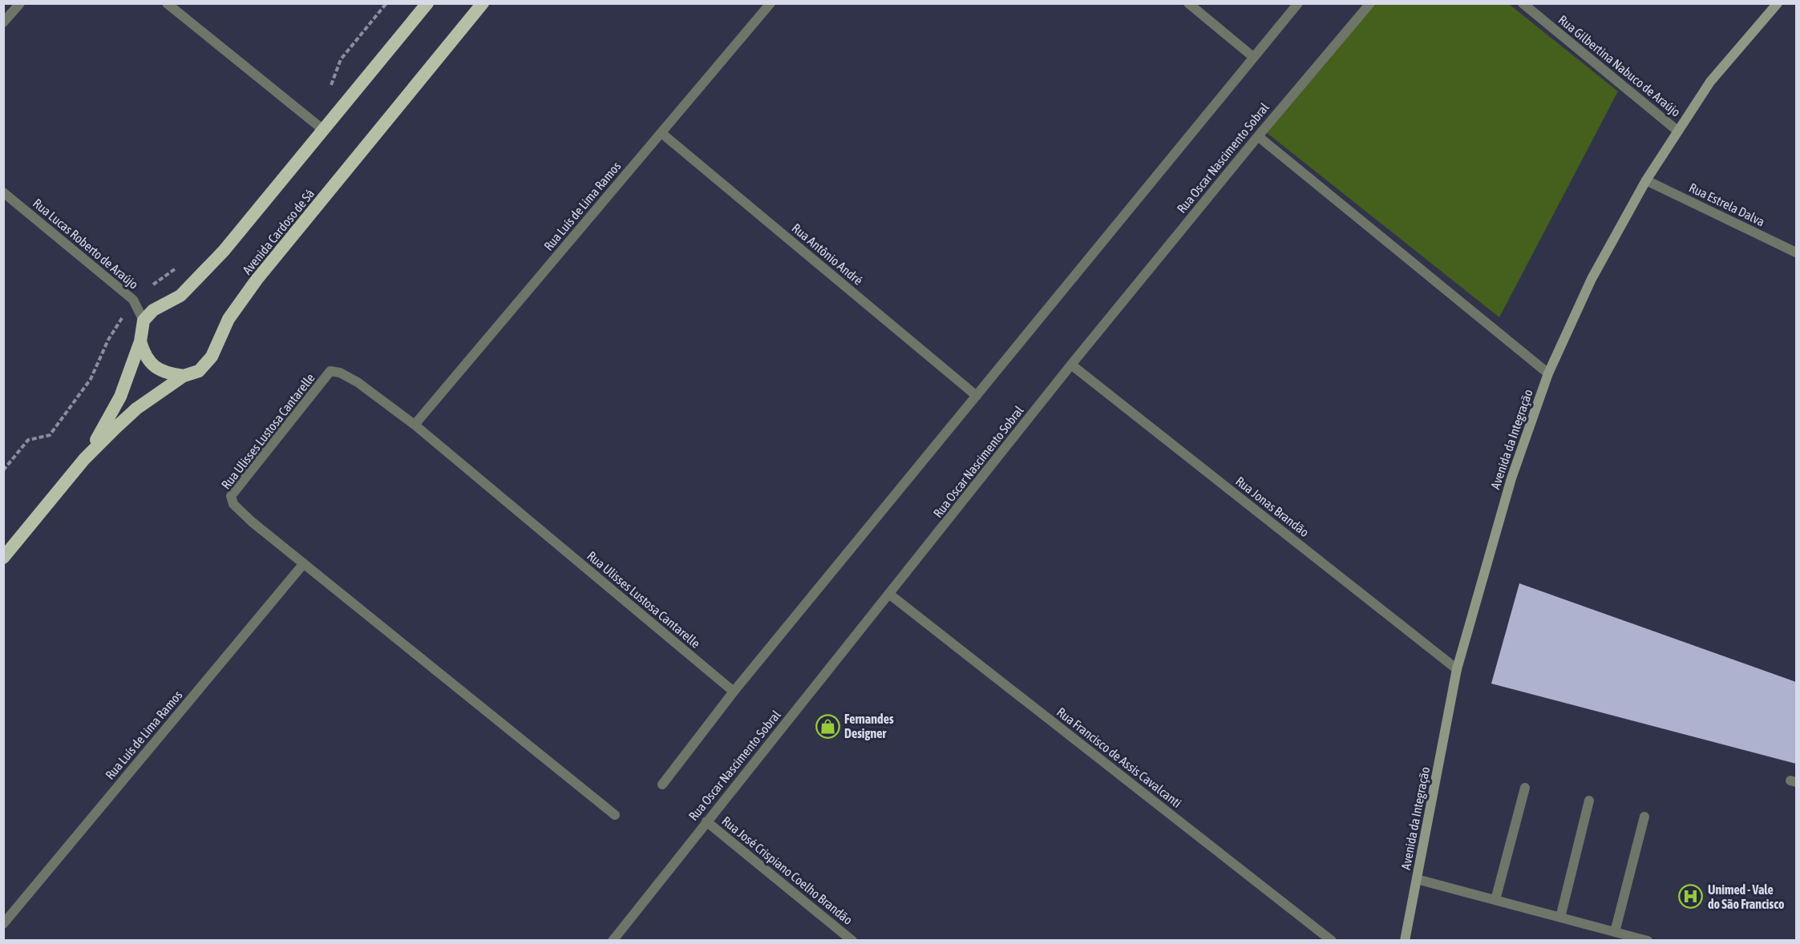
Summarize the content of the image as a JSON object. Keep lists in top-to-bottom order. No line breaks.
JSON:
{"streets":{"highway":["Avenida Cardoso de Sá"],"main road":["Avenida da Integração"],"street":["Rua Gilbertina Nabuco de Araújo","Rua Oscar Nascimento Sobral","Rua Estrela Dalva","Rua Luís de Lima Ramos","Rua Lucas Roberto de Araújo","Rua Antônio André","Rua Ulisses Lustosa Cantarelle","Rua Jonas Brandão","Rua Francisco de Assis Cavalcanti","Rua José Crispiano Coelho Brandão"]},"crossings":[["Rua Gilbertina Nabuco de Araújo","Avenida da Integração"],["Rua Oscar Nascimento Sobral","Rua Jonas Brandão"],["Rua Oscar Nascimento Sobral","Rua Francisco de Assis Cavalcanti"],["Rua Oscar Nascimento Sobral","Rua José Crispiano Coelho Brandão"],["Rua Estrela Dalva","Avenida da Integração"],["Rua Luís de Lima Ramos","Rua Antônio André"],["Rua Luís de Lima Ramos","Rua Ulisses Lustosa Cantarelle"],["Avenida Cardoso de Sá","Rua Lucas Roberto de Araújo"],["Avenida da Integração","Rua Jonas Brandão"]],"places":{"shop":["Fernandes Designer"],"hospital":["Unimed - Vale do São Francisco"]}}
